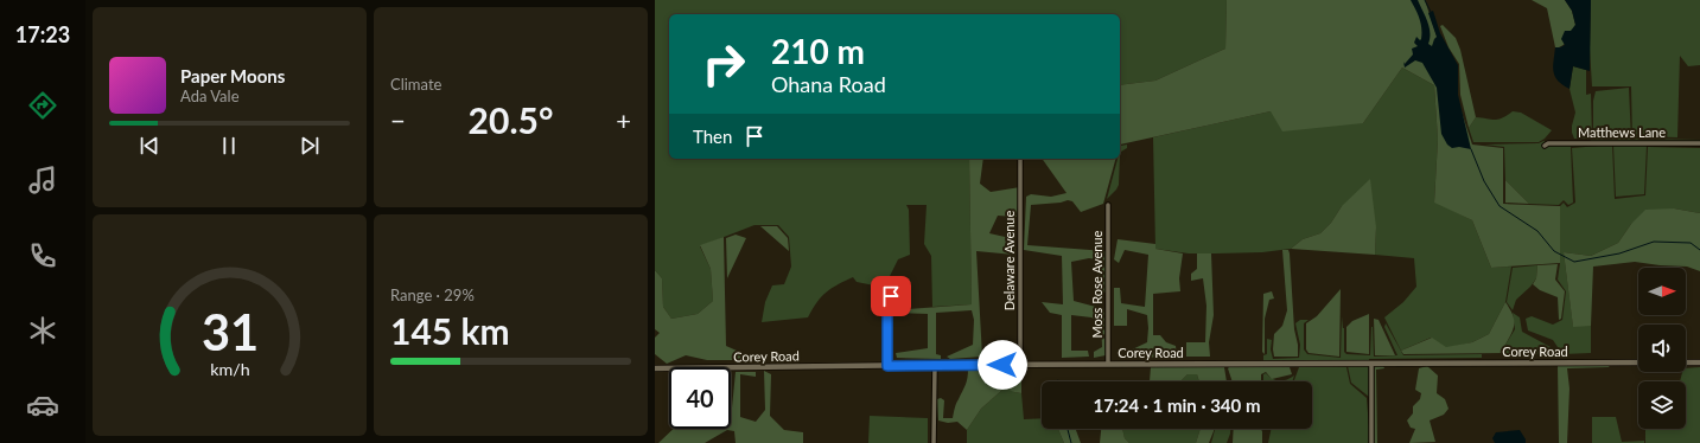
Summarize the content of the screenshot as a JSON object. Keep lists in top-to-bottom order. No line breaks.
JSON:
{"streets":{"street":["Matthews Lane","Delaware Avenue","Moss Rose Avenue","Corey Road"]},"crossings":[["Delaware Avenue","Corey Road"],["Moss Rose Avenue","Corey Road"]],"north":"right","page":{"tabs":"17:23","tile":["Climate",["Range · 29%","145 km"]],"turn":["210 m","Ohana Road"],"song":["Paper Moons","Ada Vale"],"heat":["−","20.5°","+"],"then":"Then","limit":"40","trip":"17:24 · 1 min · 340 m","gauge":["31","km/h"]}}
